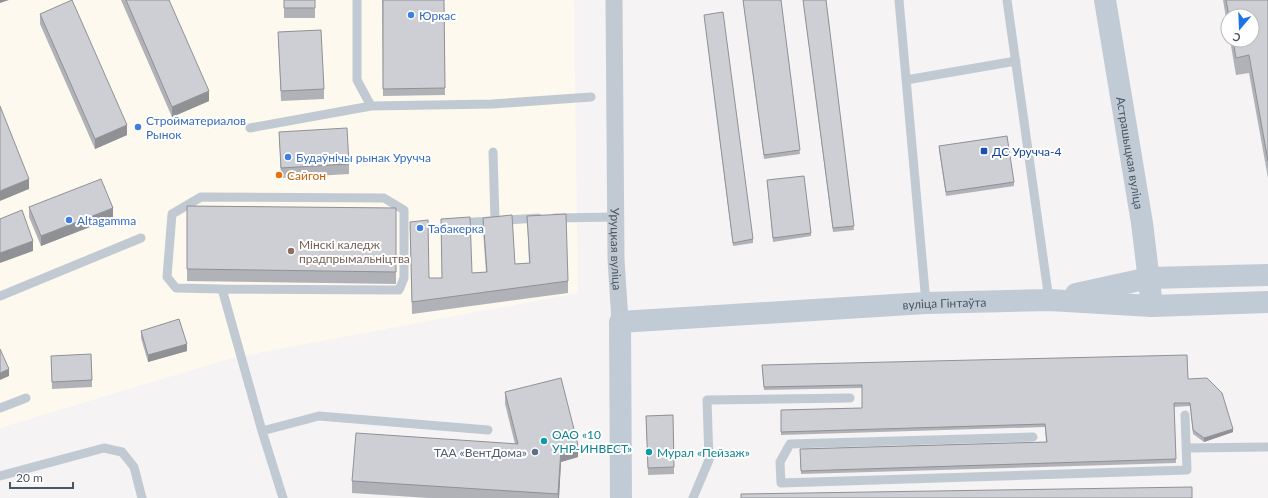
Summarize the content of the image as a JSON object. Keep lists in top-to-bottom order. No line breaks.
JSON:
{"streets":{"street":["Астрашыцкая вуліца","Уруцкая вуліца","вуліца Гінтаўта"]},"crossings":[["Астрашыцкая вуліца","вуліца Гінтаўта"],["Уруцкая вуліца","вуліца Гінтаўта"]],"places":{"other":["Юркас","Стройматериалов Рынок","Будаўнічы рынак Уручча","Сайгон","Altagamma","Табакерка","Мінскі каледж прадпрымальніцтва","ОАО «10 УНР-ИНВЕСТ»","ТАА «ВентДома»","Мурал «Пейзаж»"],"transit":["ДС Уручча-4"]},"scale_bar":"20 m","north":"bottom"}
